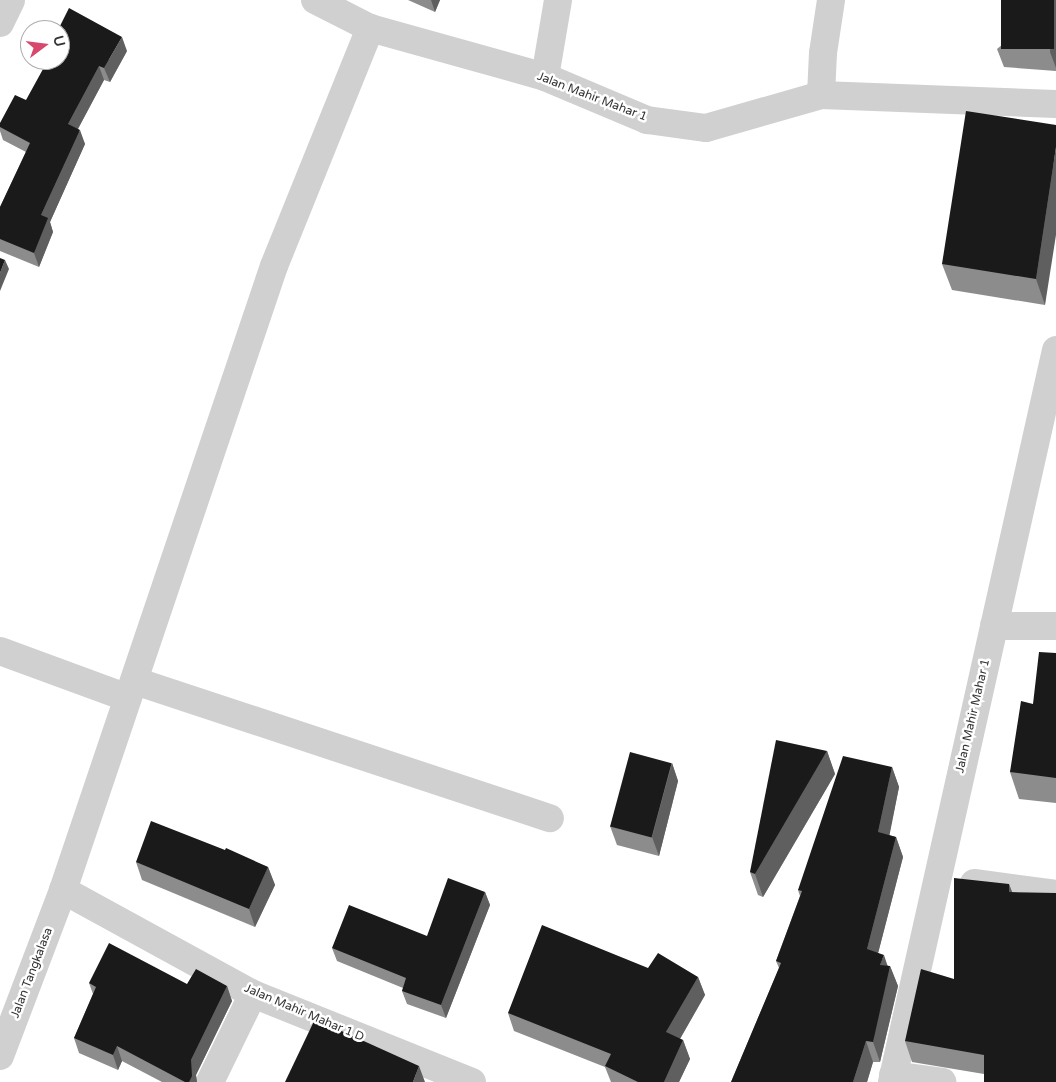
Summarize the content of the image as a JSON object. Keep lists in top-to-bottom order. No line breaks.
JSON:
{"streets":{"street":["Jalan Mahir Mahar 1","Jalan Tangkalasa","Jalan Mahir Mahar 1 D"]},"crossings":[["Jalan Mahir Mahar 1","Jalan Tangkalasa"],["Jalan Tangkalasa","Jalan Mahir Mahar 1 D"]],"north":"right"}
